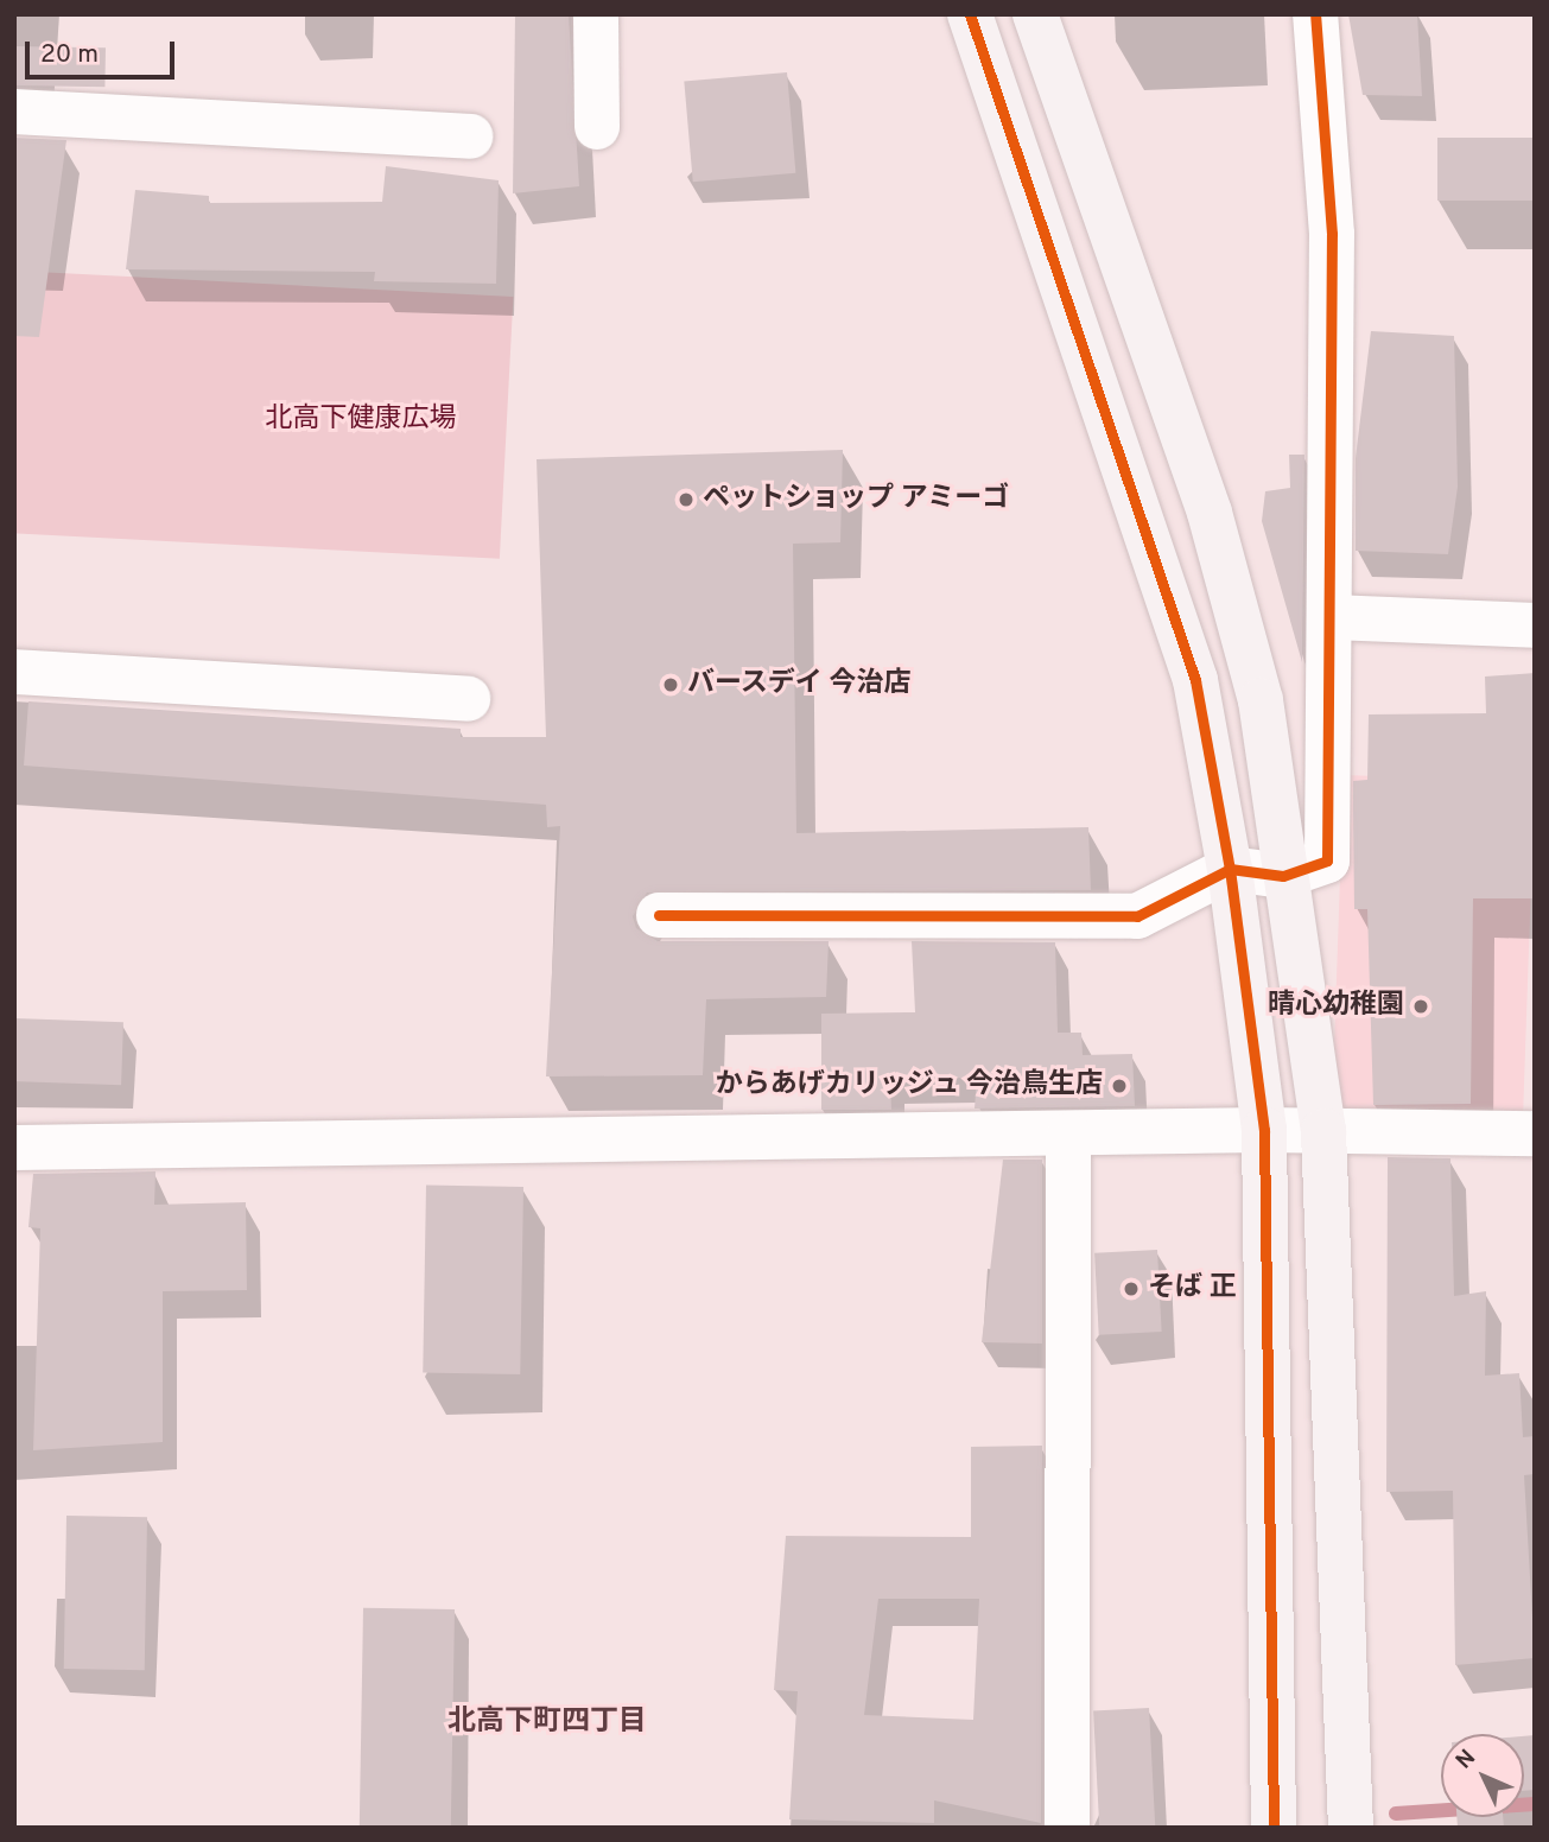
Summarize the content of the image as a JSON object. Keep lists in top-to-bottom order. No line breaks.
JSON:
{"districts":["北高下町四丁目"],"parks":["北高下健康広場"],"places":["ペットショップ アミーゴ","バースデイ 今治店","晴心幼稚園","からあげカリッジュ 今治鳥生店","そば 正"],"scale_bar":"20 m","north":"top left"}
